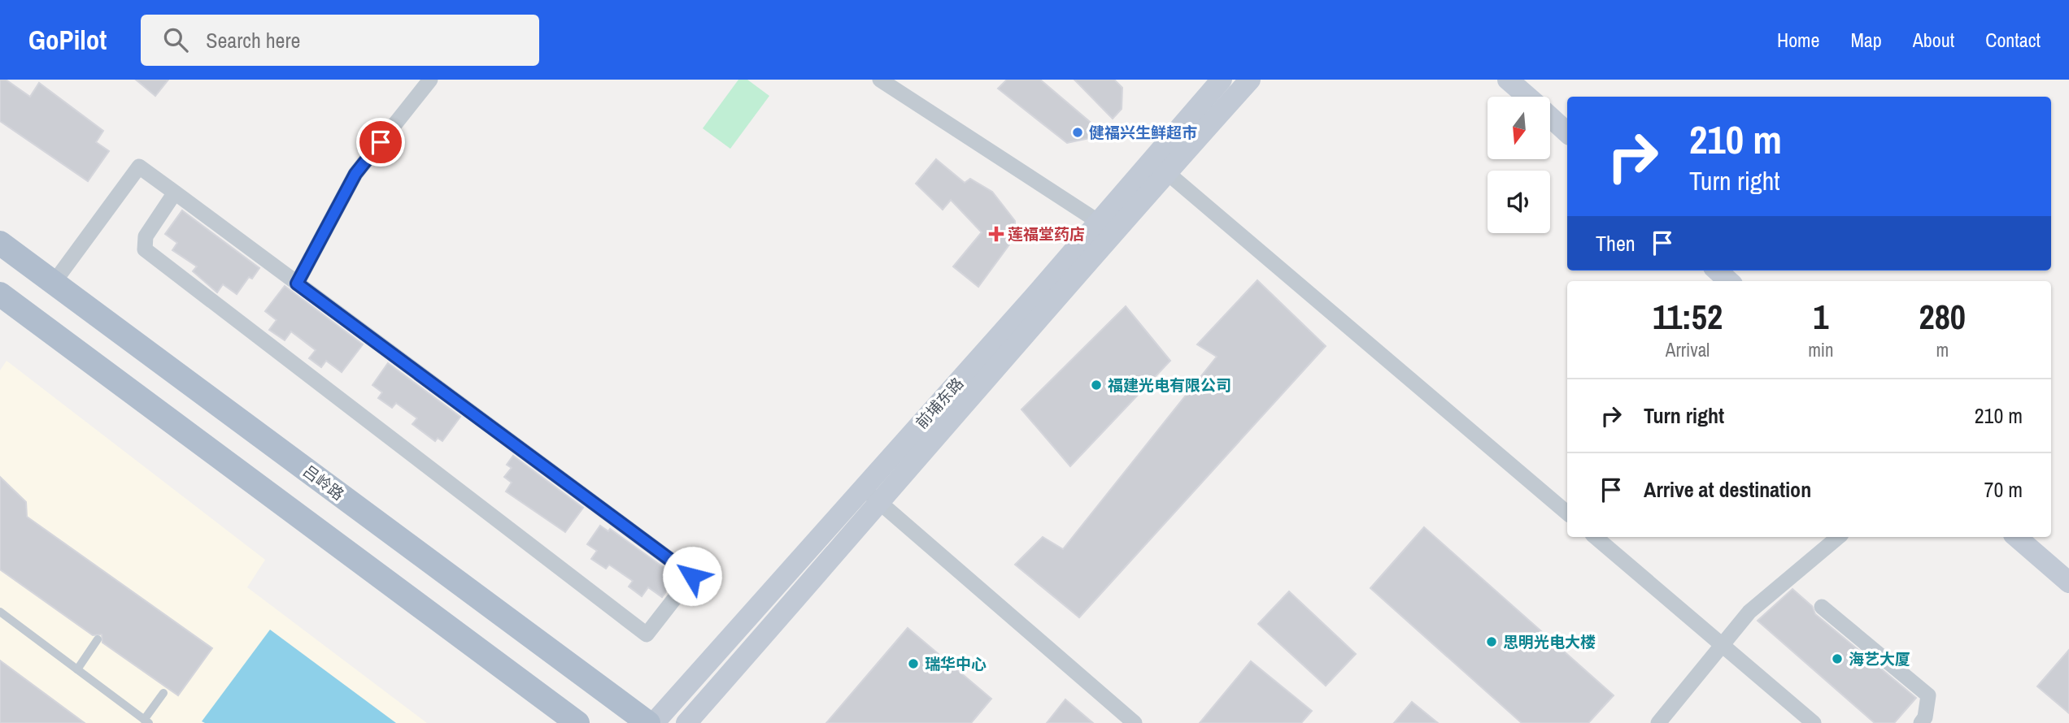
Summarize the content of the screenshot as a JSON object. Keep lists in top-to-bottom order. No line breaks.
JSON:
{"streets":{"main road":["前埔东路","吕岭路"]},"places":{"other":["健福兴生鲜超市","福建光电有限公司","思明光电大楼","海艺大厦","瑞华中心"],"health":["莲福堂药店"]},"north":"bottom","page":{"header":"GoPilot","search":"Search here","nav":["Home","Map","About","Contact"],"turn":["210 m","Turn right"],"then":"Then","eta":["11:52","Arrival","1","min","280","m"],"list":[{"name":"Turn right","value":"210 m"},{"name":"Arrive at destination","value":"70 m"}]}}
